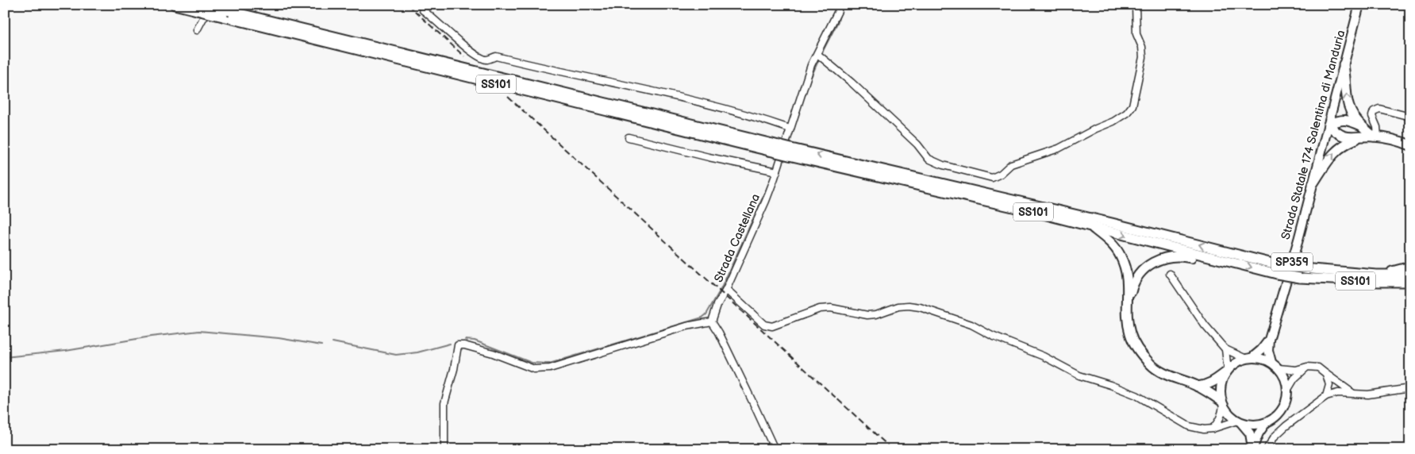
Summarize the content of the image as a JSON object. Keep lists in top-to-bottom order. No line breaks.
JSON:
{"streets":{"highway":["SS101"],"main road":["Strada Statale 174 Salentina di Manduria","SP359"],"street":["Strada Castellana"]}}
